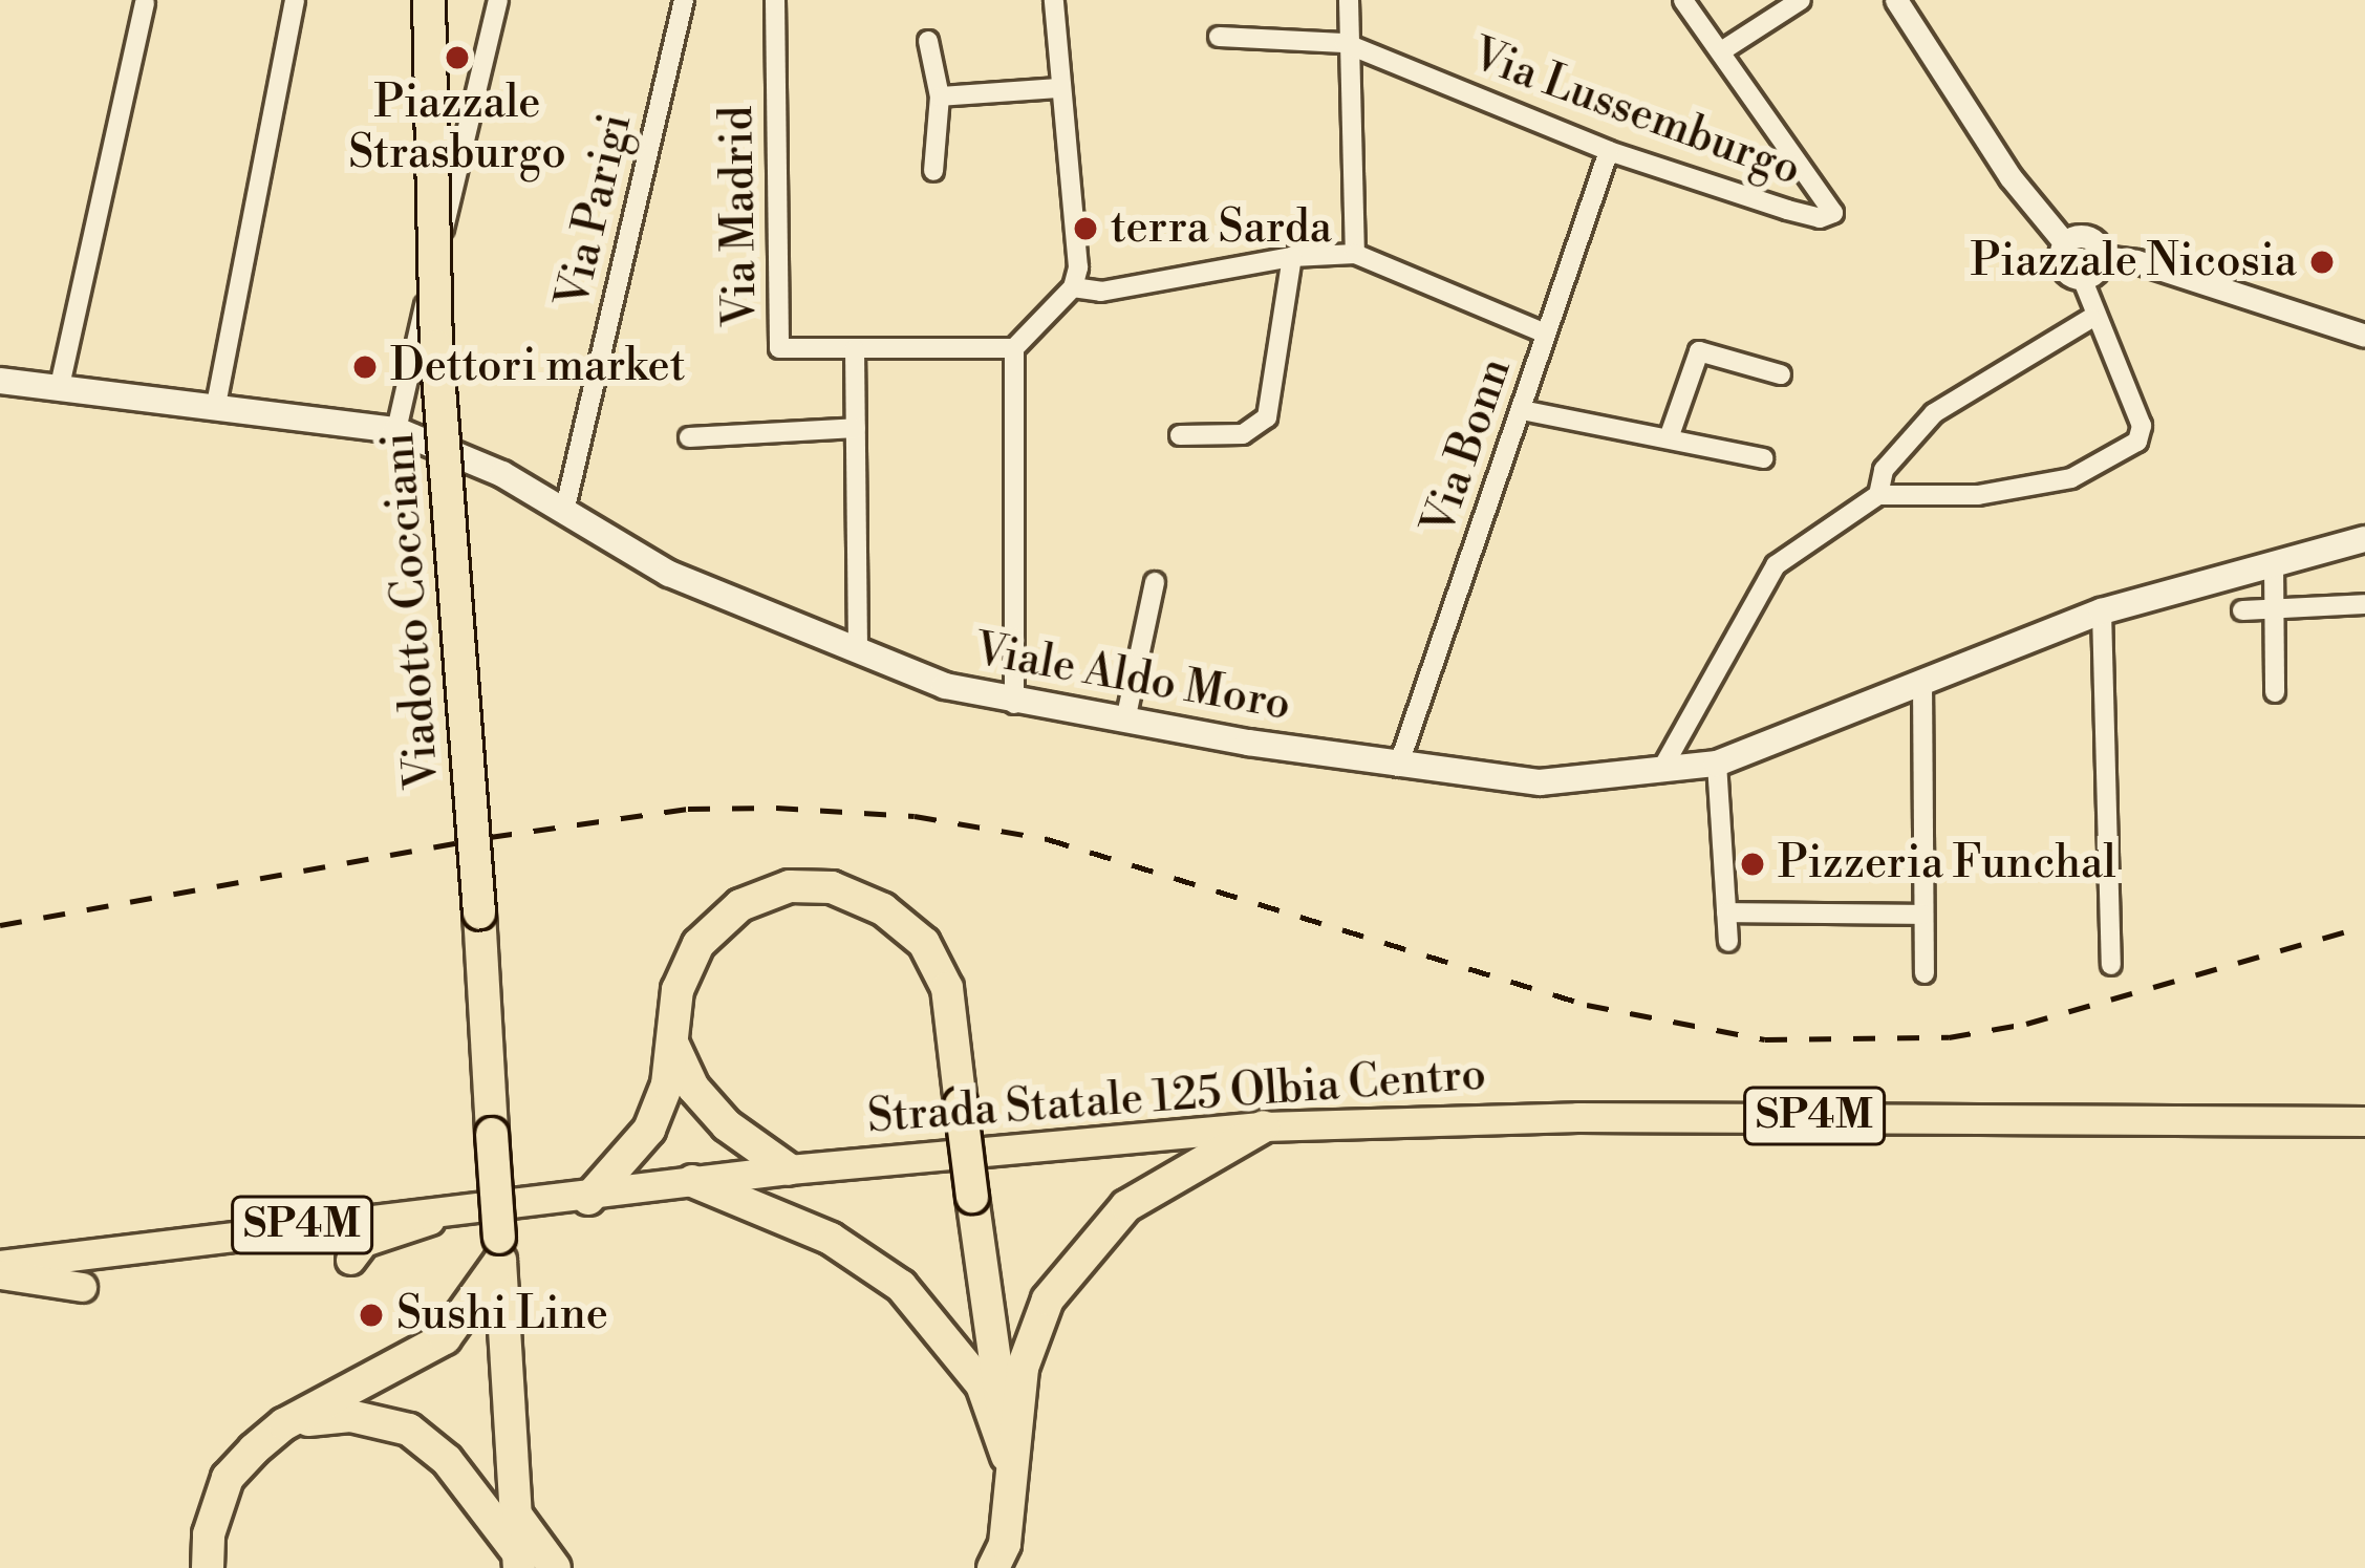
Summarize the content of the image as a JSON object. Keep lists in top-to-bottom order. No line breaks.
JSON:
{"streets":{"highway":["Viadotto Cocciani"],"main road":["Viale Aldo Moro","Strada Statale 125 Olbia Centro","SP4M"],"street":["Via Lussemburgo","Via Parigi","Via Madrid","Via Bonn"]},"crossings":[["Via Lussemburgo","Via Bonn"],["Via Parigi","Viale Aldo Moro"],["Via Bonn","Viale Aldo Moro"]],"places":["Piazzale Strasburgo","terra Sarda","Piazzale Nicosia","Dettori market","Pizzeria Funchal","Sushi Line"]}
